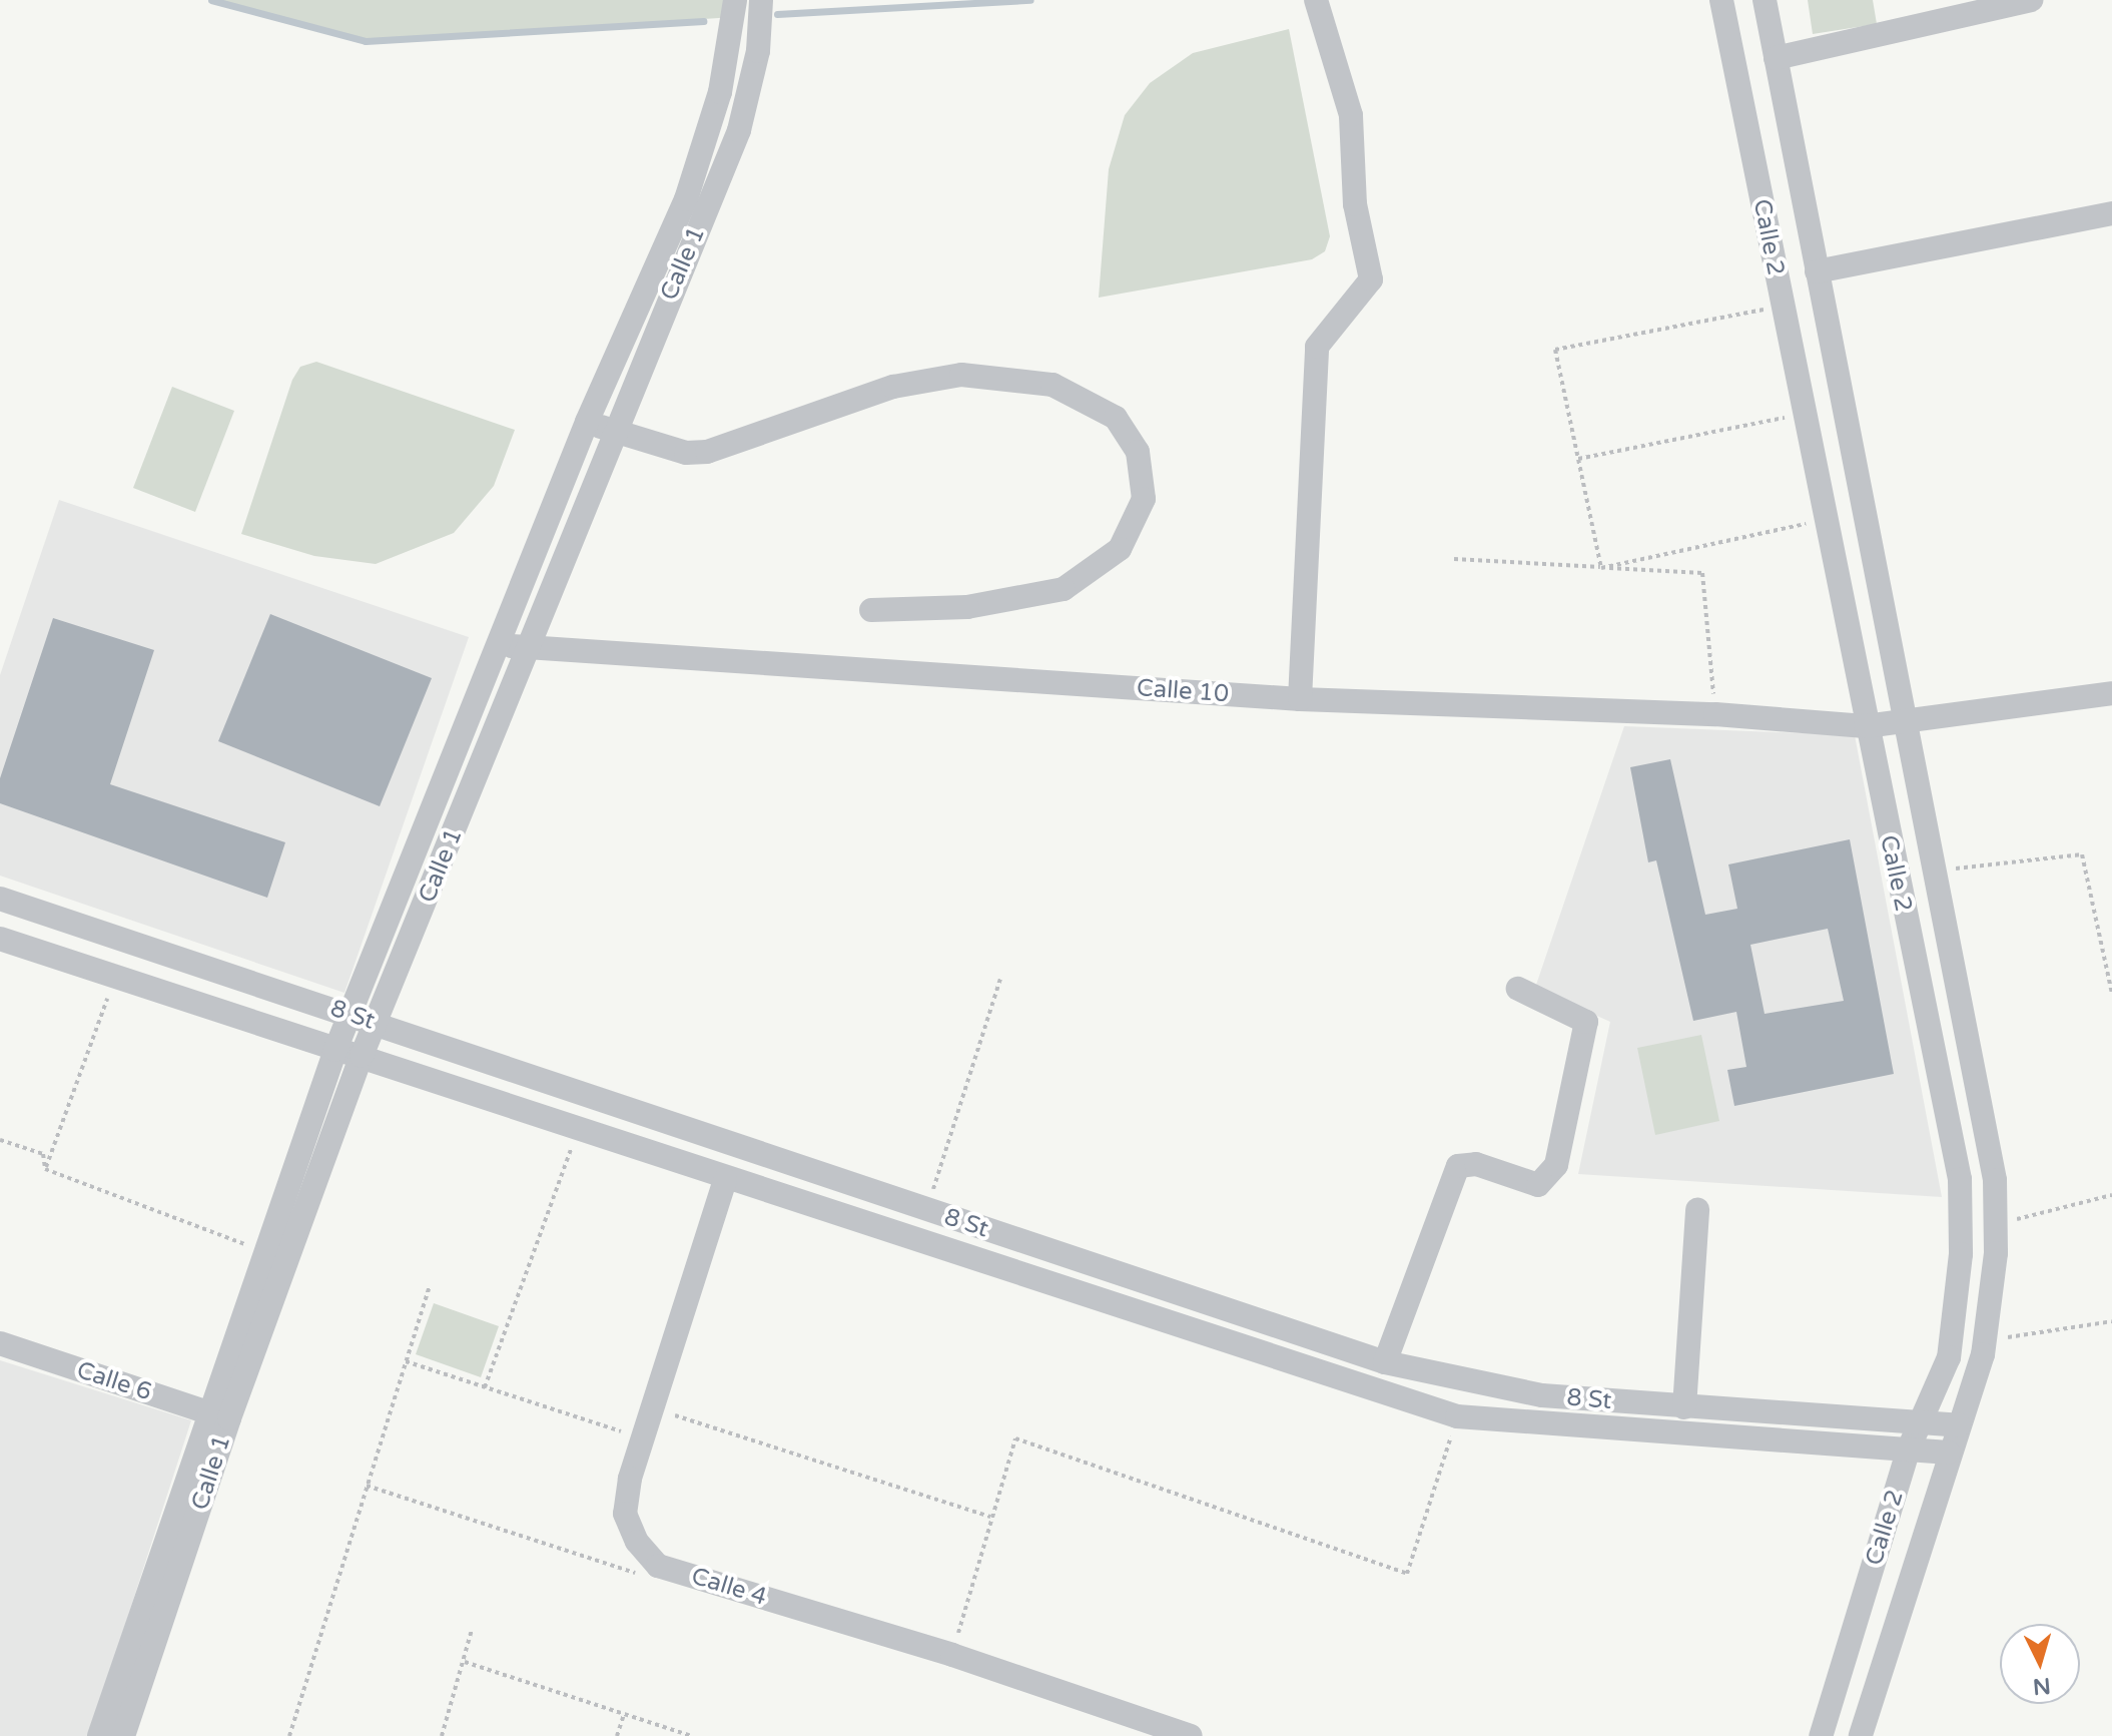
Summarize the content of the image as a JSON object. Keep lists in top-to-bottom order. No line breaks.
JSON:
{"streets":{"street":["Calle 2","Calle 1","Calle 10","8 St","Calle 6","Calle 4"]},"crossings":[["Calle 2","Calle 10"],["Calle 2","8 St"],["Calle 1","Calle 10"],["Calle 1","8 St"],["Calle 1","Calle 6"],["8 St","Calle 4"]],"north":"bottom"}
